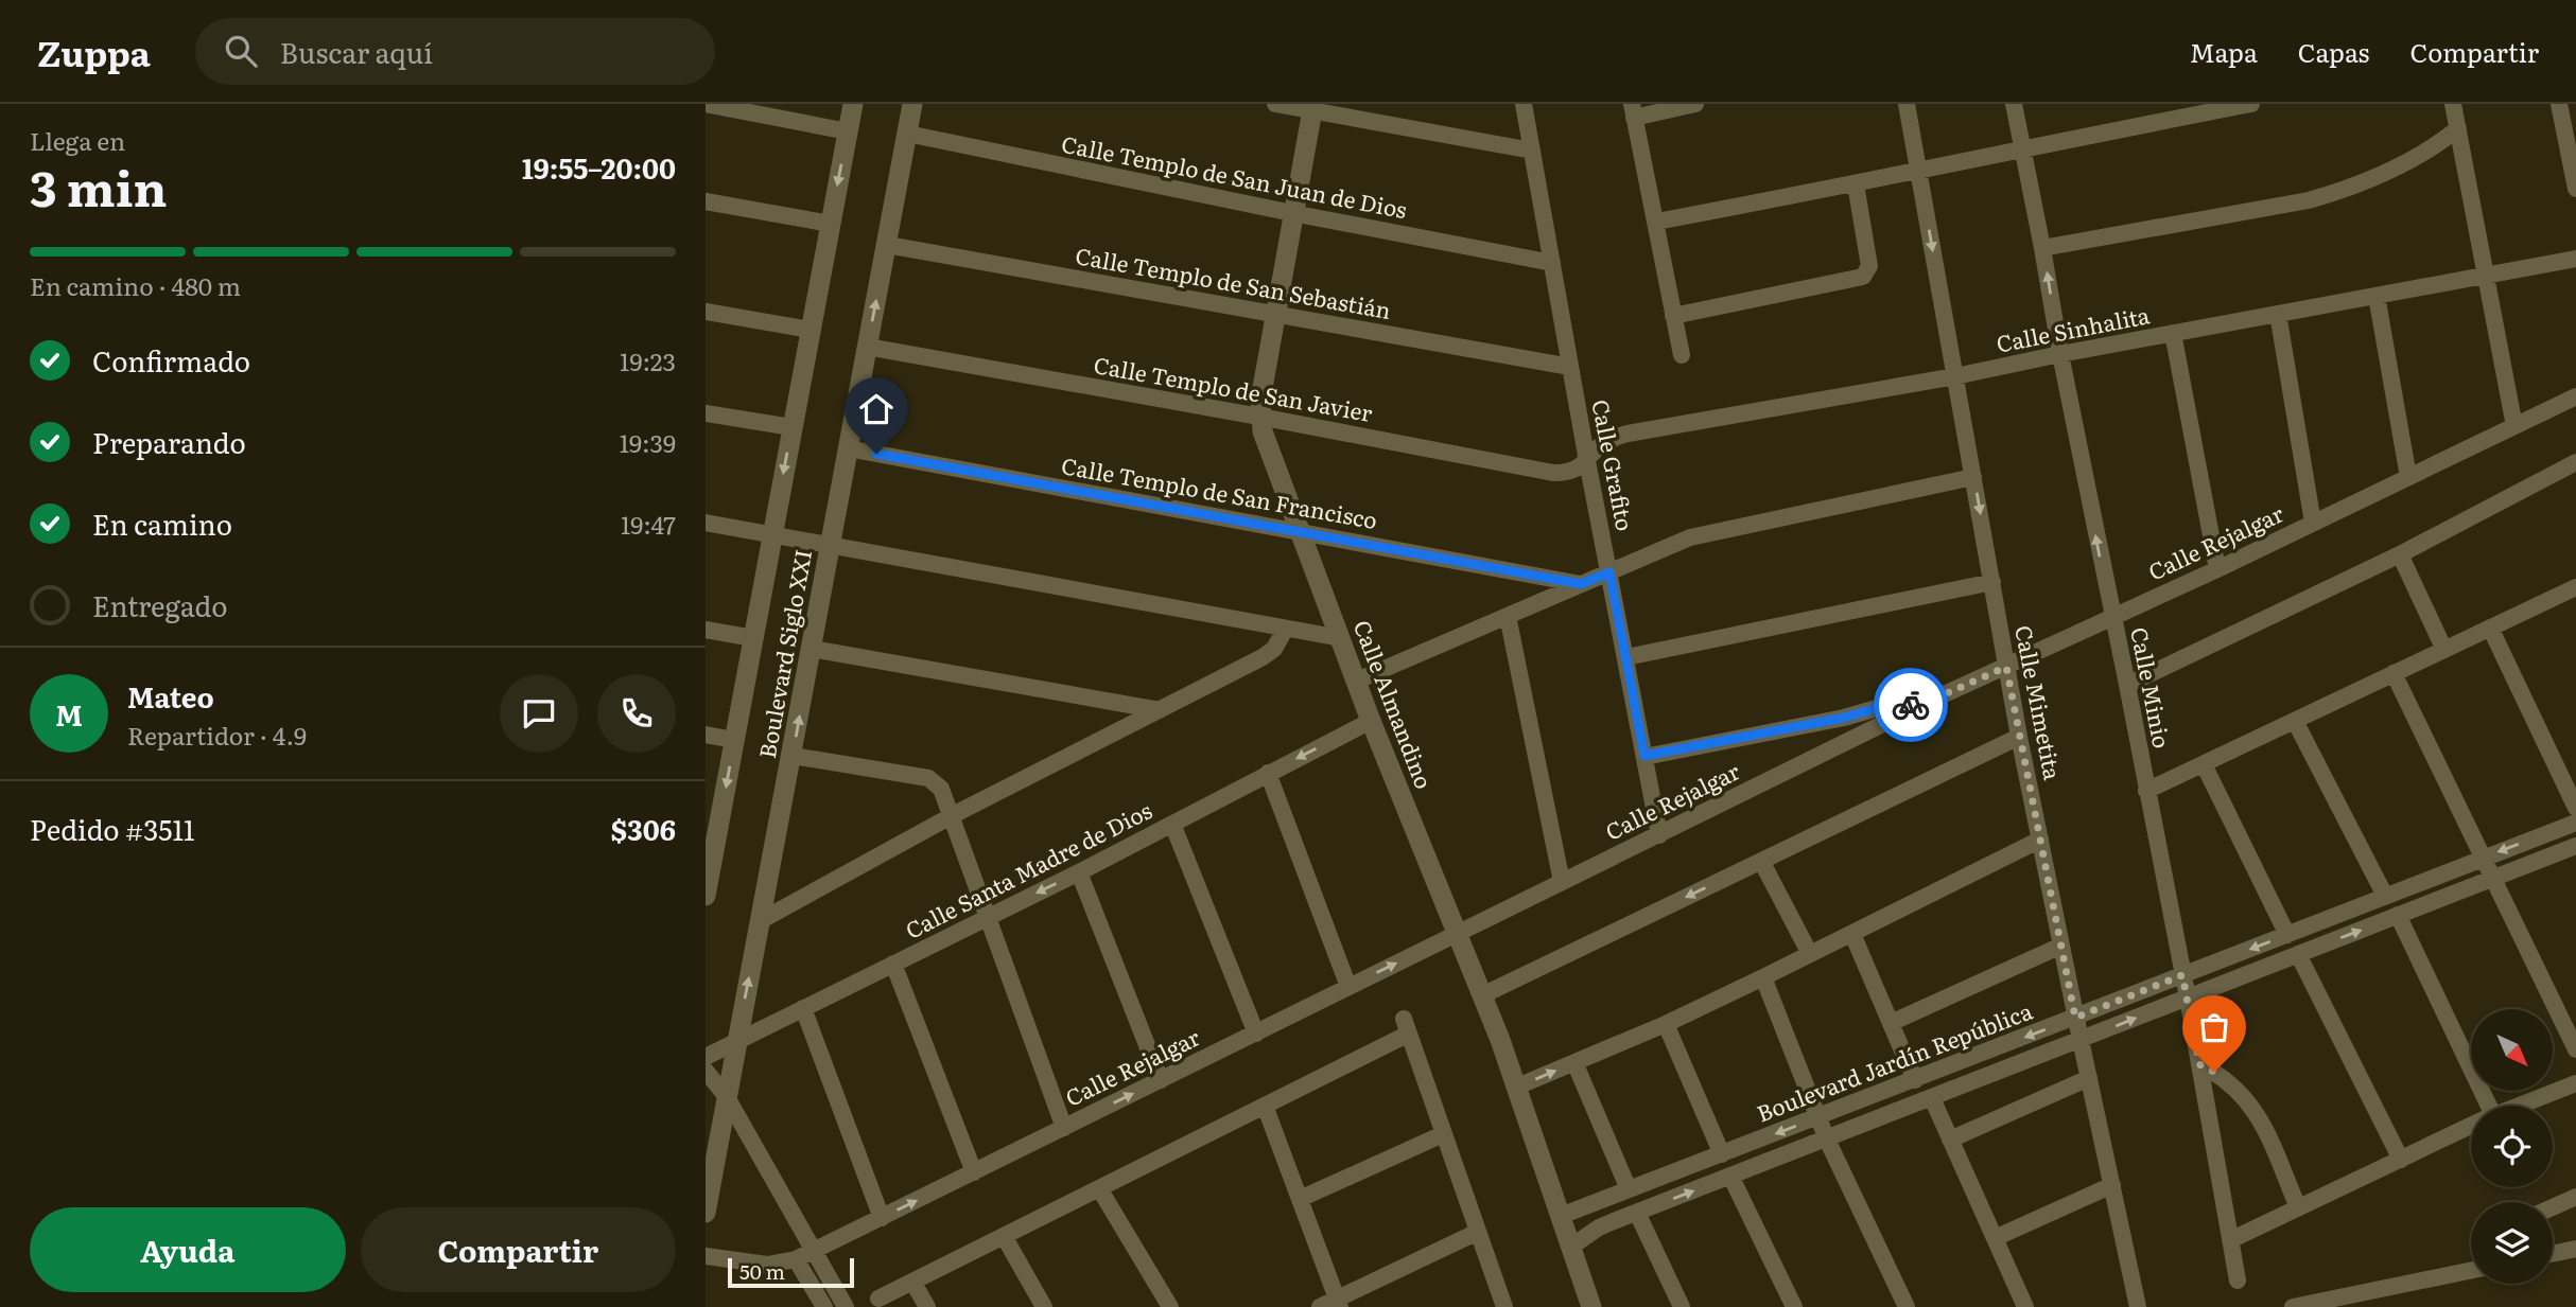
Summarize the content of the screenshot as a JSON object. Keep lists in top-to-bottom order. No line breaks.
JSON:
{"streets":{"street":["Calle Templo de San Juan de Dios","Calle Templo de San Sebastián","Calle Sinhalita","Calle Templo de San Javier","Calle Grafito","Calle Templo de San Francisco","Calle Rejalgar","Boulevard Siglo XXI","Calle Minio","Calle Mimetita","Calle Almandino","Calle Santa Madre de Dios","Boulevard Jardín República"]},"crossings":[["Calle Templo de San Juan de Dios","Calle Grafito"],["Calle Templo de San Juan de Dios","Boulevard Siglo XXI"],["Calle Templo de San Juan de Dios","Calle Almandino"],["Calle Templo de San Sebastián","Calle Grafito"],["Calle Templo de San Sebastián","Boulevard Siglo XXI"],["Calle Templo de San Sebastián","Calle Almandino"],["Calle Sinhalita","Calle Templo de San Javier"],["Calle Sinhalita","Calle Grafito"],["Calle Sinhalita","Calle Minio"],["Calle Sinhalita","Calle Mimetita"],["Calle Templo de San Javier","Calle Grafito"],["Calle Templo de San Javier","Boulevard Siglo XXI"],["Calle Templo de San Javier","Calle Almandino"],["Calle Grafito","Calle Rejalgar"],["Calle Templo de San Francisco","Boulevard Siglo XXI"],["Calle Templo de San Francisco","Calle Almandino"],["Calle Rejalgar","Calle Minio"],["Calle Rejalgar","Calle Mimetita"],["Calle Rejalgar","Calle Almandino"],["Boulevard Siglo XXI","Calle Santa Madre de Dios"],["Calle Minio","Boulevard Jardín República"],["Calle Mimetita","Boulevard Jardín República"],["Calle Almandino","Calle Santa Madre de Dios"],["Calle Almandino","Boulevard Jardín República"]],"scale_bar":"50 m","north":"bottom right","page":{"header":"Zuppa","search":"Buscar aquí","nav":["Mapa","Capas","Compartir"],"heading":["3 min","Llega en","19:55–20:00"],"panel":["Mateo","Repartidor · 4.9","Pedido #3511","$306"],"bar":"En camino · 480 m","list":[["Confirmado","19:23"],["Preparando","19:39"],["En camino","19:47"],"Entregado"],"round":"M","buttons":["Ayuda","Compartir"],"scale":"50 m"}}
